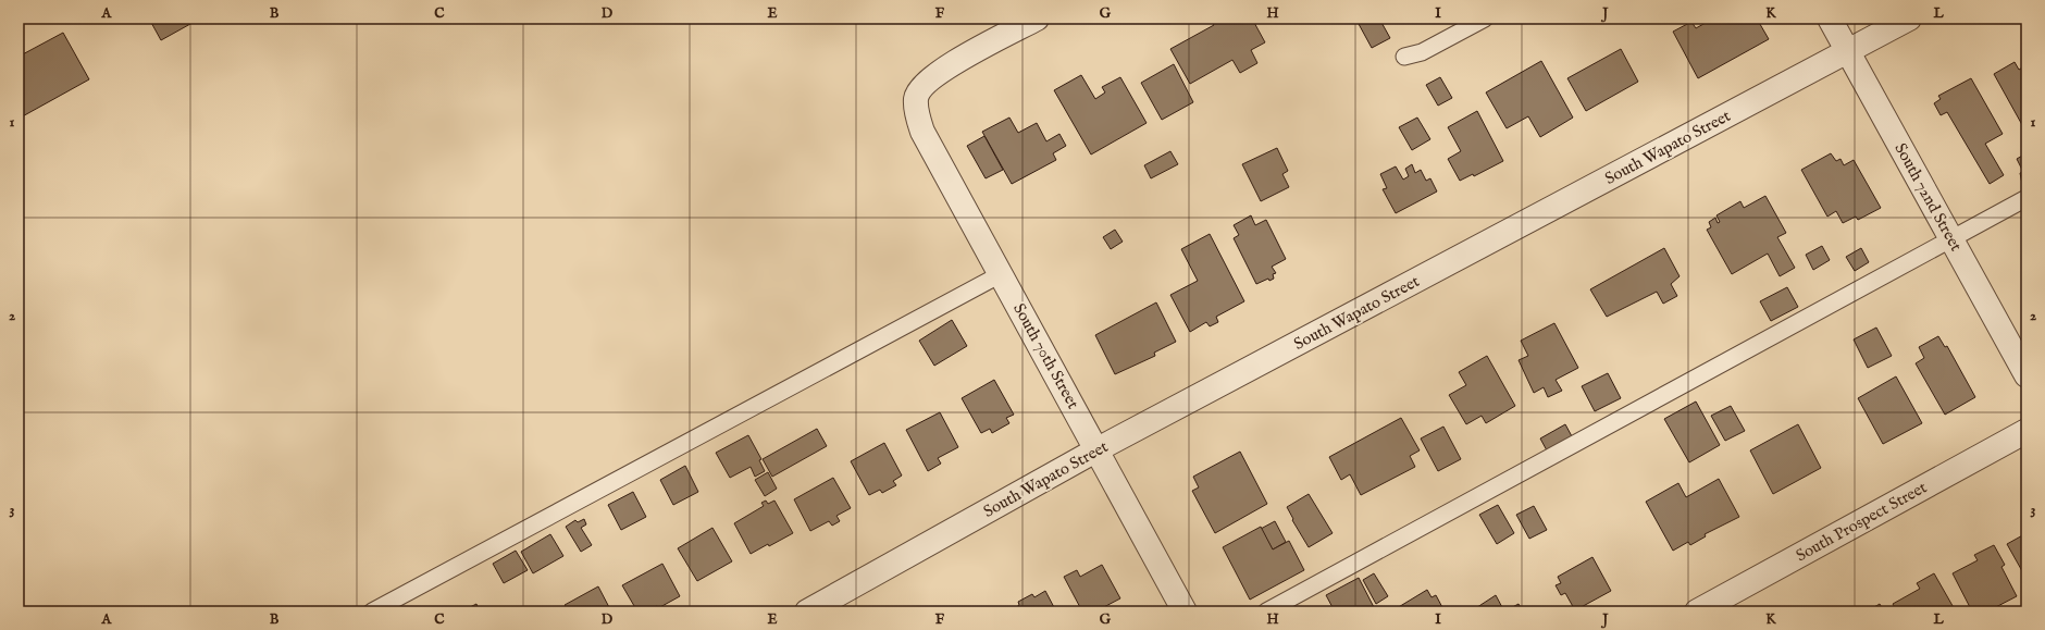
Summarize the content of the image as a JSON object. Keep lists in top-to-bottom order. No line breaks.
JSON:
{"streets":{"street":["South Wapato Street","South 72nd Street","South 70th Street","South Prospect Street"]},"crossings":[["South Wapato Street","South 72nd Street"],["South Wapato Street","South 70th Street"]],"grid":{"columns":["A","B","C","D","E","F","G","H","I","J","K","L"],"rows":["1","2","3"]}}
